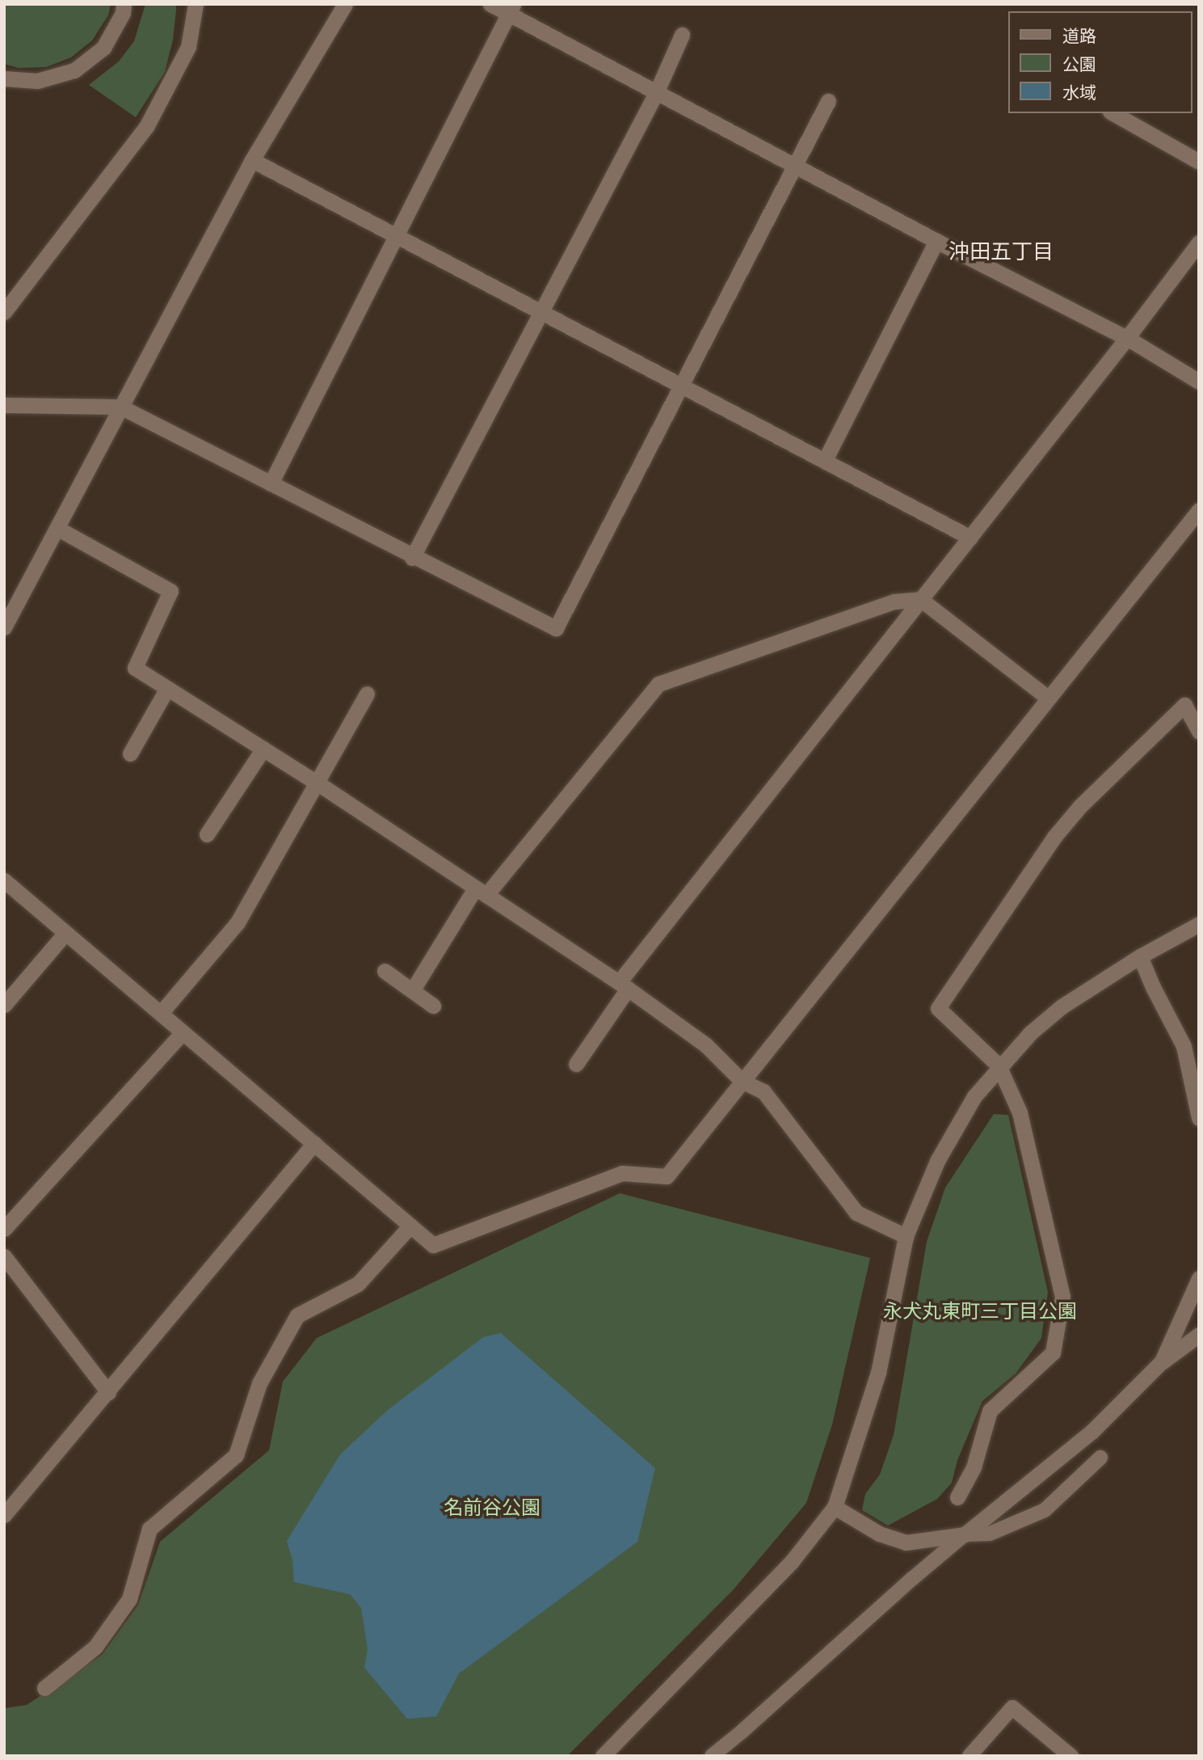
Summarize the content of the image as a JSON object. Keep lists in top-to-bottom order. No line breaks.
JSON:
{"districts":["沖田五丁目"],"parks":["永犬丸東町三丁目公園","名前谷公園"],"legend":["道路","公園","水域"]}
